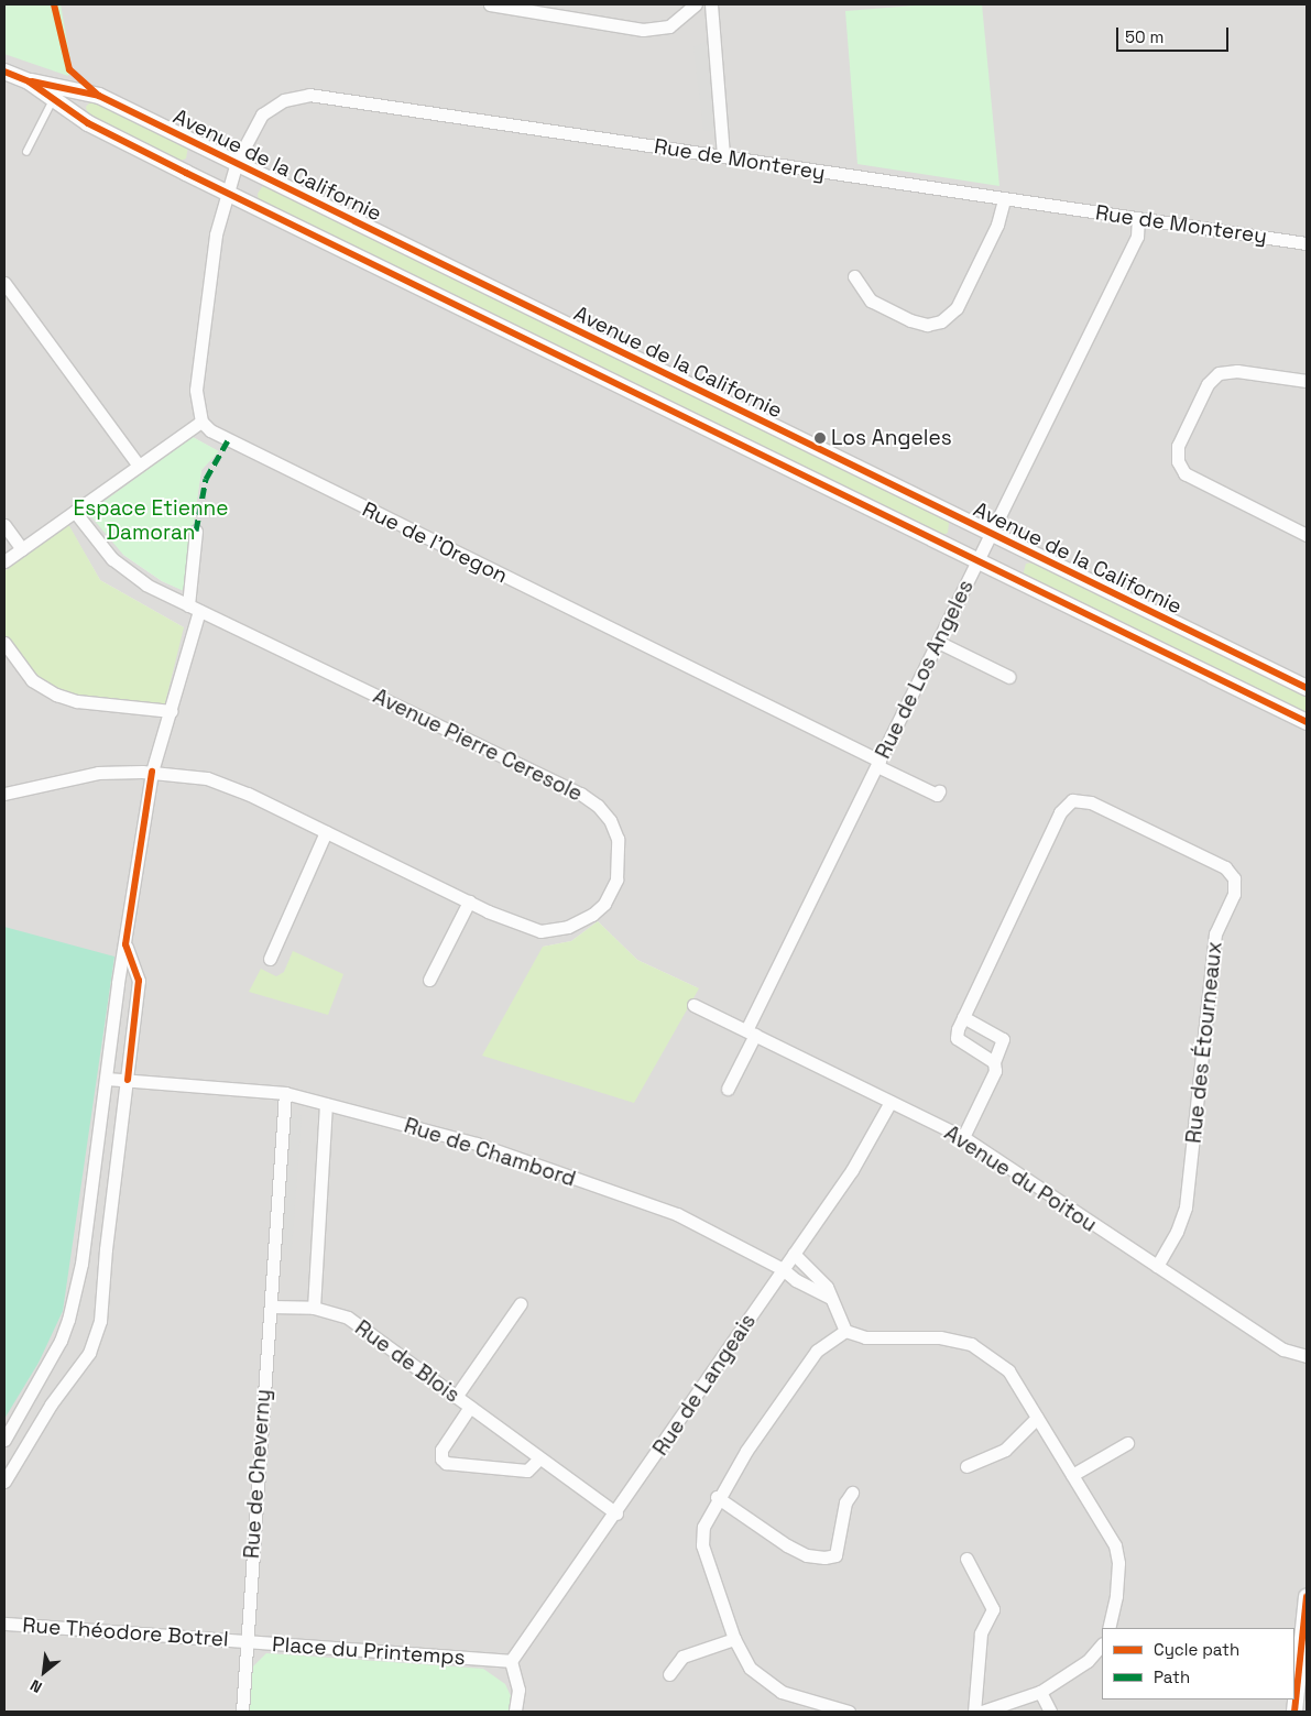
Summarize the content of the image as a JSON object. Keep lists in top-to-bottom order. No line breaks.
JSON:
{"streets":{"street":["Rue de Monterey","Avenue de la Californie","Rue de l'Oregon","Rue de Los Angeles","Avenue Pierre Ceresole","Rue des Étourneaux","Rue de Chambord","Avenue du Poitou","Rue de Blois","Rue de Langeais","Rue de Cheverny","Rue Théodore Botrel","Place du Printemps"]},"crossings":[["Rue de Monterey","Avenue de la Californie"],["Rue de Monterey","Rue de Los Angeles"],["Avenue de la Californie","Rue de Los Angeles"],["Rue de l'Oregon","Rue de Los Angeles"],["Rue de Los Angeles","Avenue du Poitou"],["Rue des Étourneaux","Avenue du Poitou"],["Rue de Chambord","Rue de Langeais"],["Rue de Chambord","Rue de Cheverny"],["Avenue du Poitou","Rue de Langeais"],["Rue de Blois","Rue de Langeais"],["Rue de Langeais","Place du Printemps"],["Rue de Cheverny","Rue Théodore Botrel"],["Rue de Cheverny","Place du Printemps"],["Rue Théodore Botrel","Place du Printemps"]],"parks":["Espace Etienne Damoran"],"places":["Los Angeles"],"legend":["Cycle path","Path"],"scale_bar":"50 m","north":"bottom left"}
